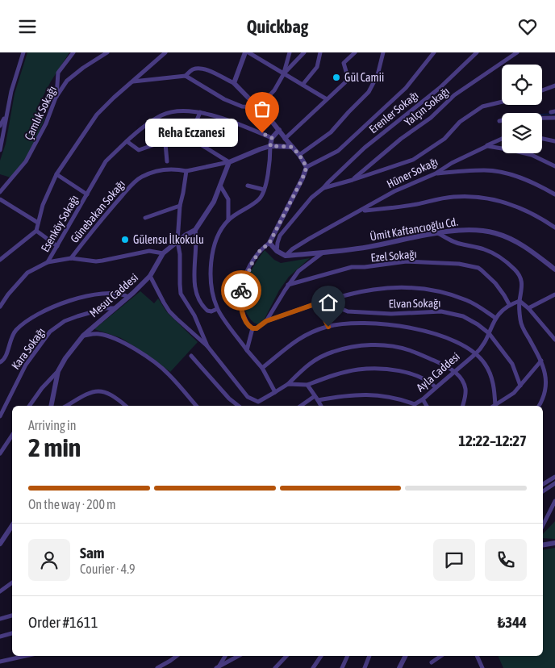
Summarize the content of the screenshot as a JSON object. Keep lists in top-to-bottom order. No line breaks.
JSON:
{"streets":{"street":["Yalçın Sokağı","Erenler Sokağı","Çamlık Sokağı","Hüner Sokağı","Günebakan Sokağı","Esenköy Sokağı","Ümit Kaftancıoğlu Cd.","Ezel Sokağı","Mesut Caddesi","Elvan Sokağı","Kara Sokağı","Ayla Caddesi"]},"crossings":[["Yalçın Sokağı","Erenler Sokağı"],["Hüner Sokağı","Ümit Kaftancıoğlu Cd."],["Günebakan Sokağı","Mesut Caddesi"],["Ezel Sokağı","Ayla Caddesi"],["Mesut Caddesi","Kara Sokağı"],["Elvan Sokağı","Ayla Caddesi"]],"places":["Gül Camii","Reha Eczanesi","Gülensu İlkokulu"],"page":{"header":"Quickbag","bubble":"Reha Eczanesi","heading":["2 min","Arriving in","12:22–12:27"],"panel":["Sam","Courier · 4.9","Order #1611","₺344"],"bar":"On the way · 200 m"}}
